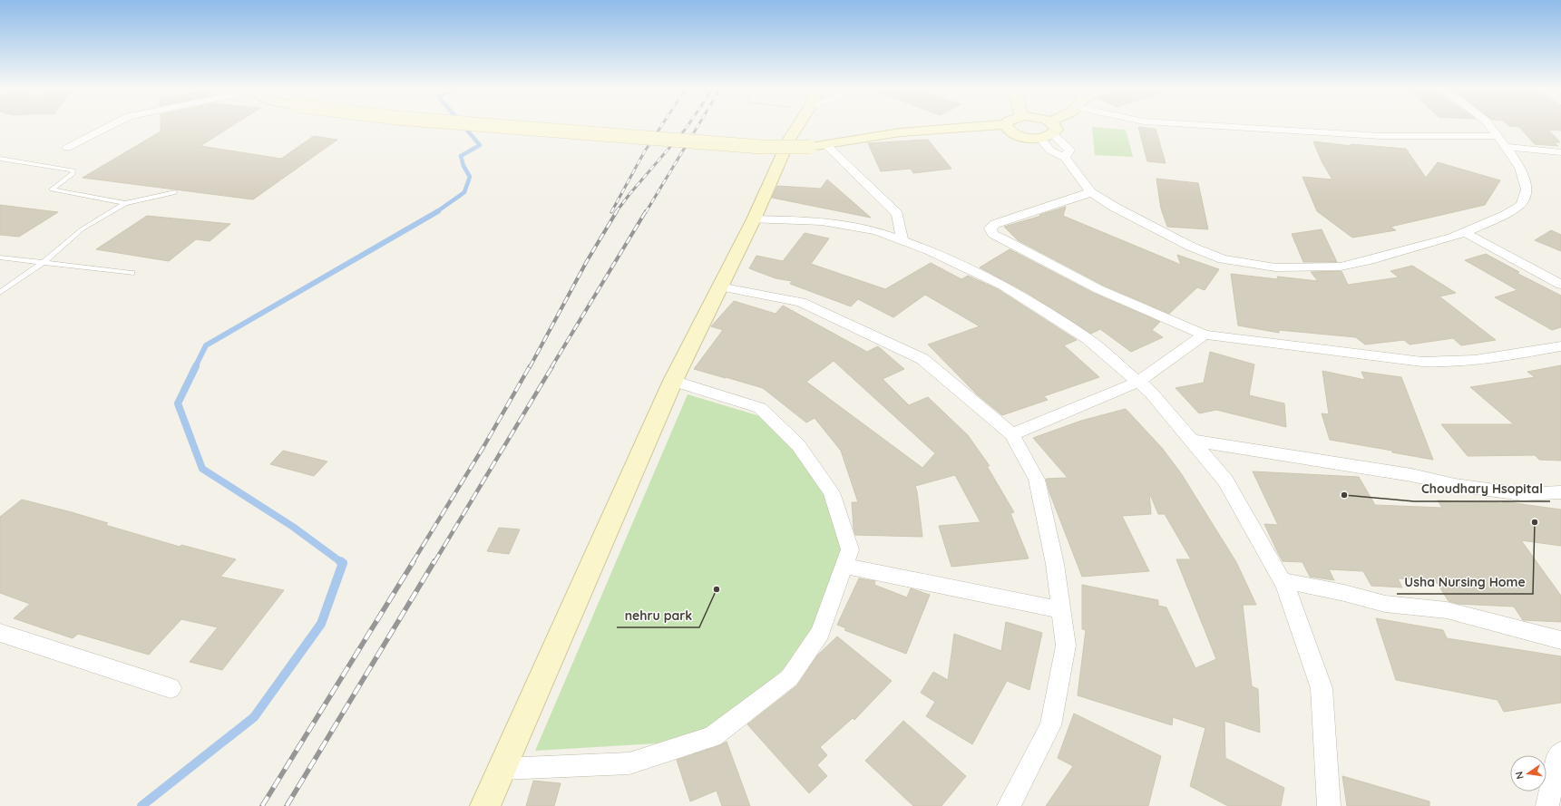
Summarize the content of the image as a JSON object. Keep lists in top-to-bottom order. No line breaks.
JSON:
{"places":["Choudhary Hsopital","Usha Nursing Home","nehru park"],"north":"left"}
